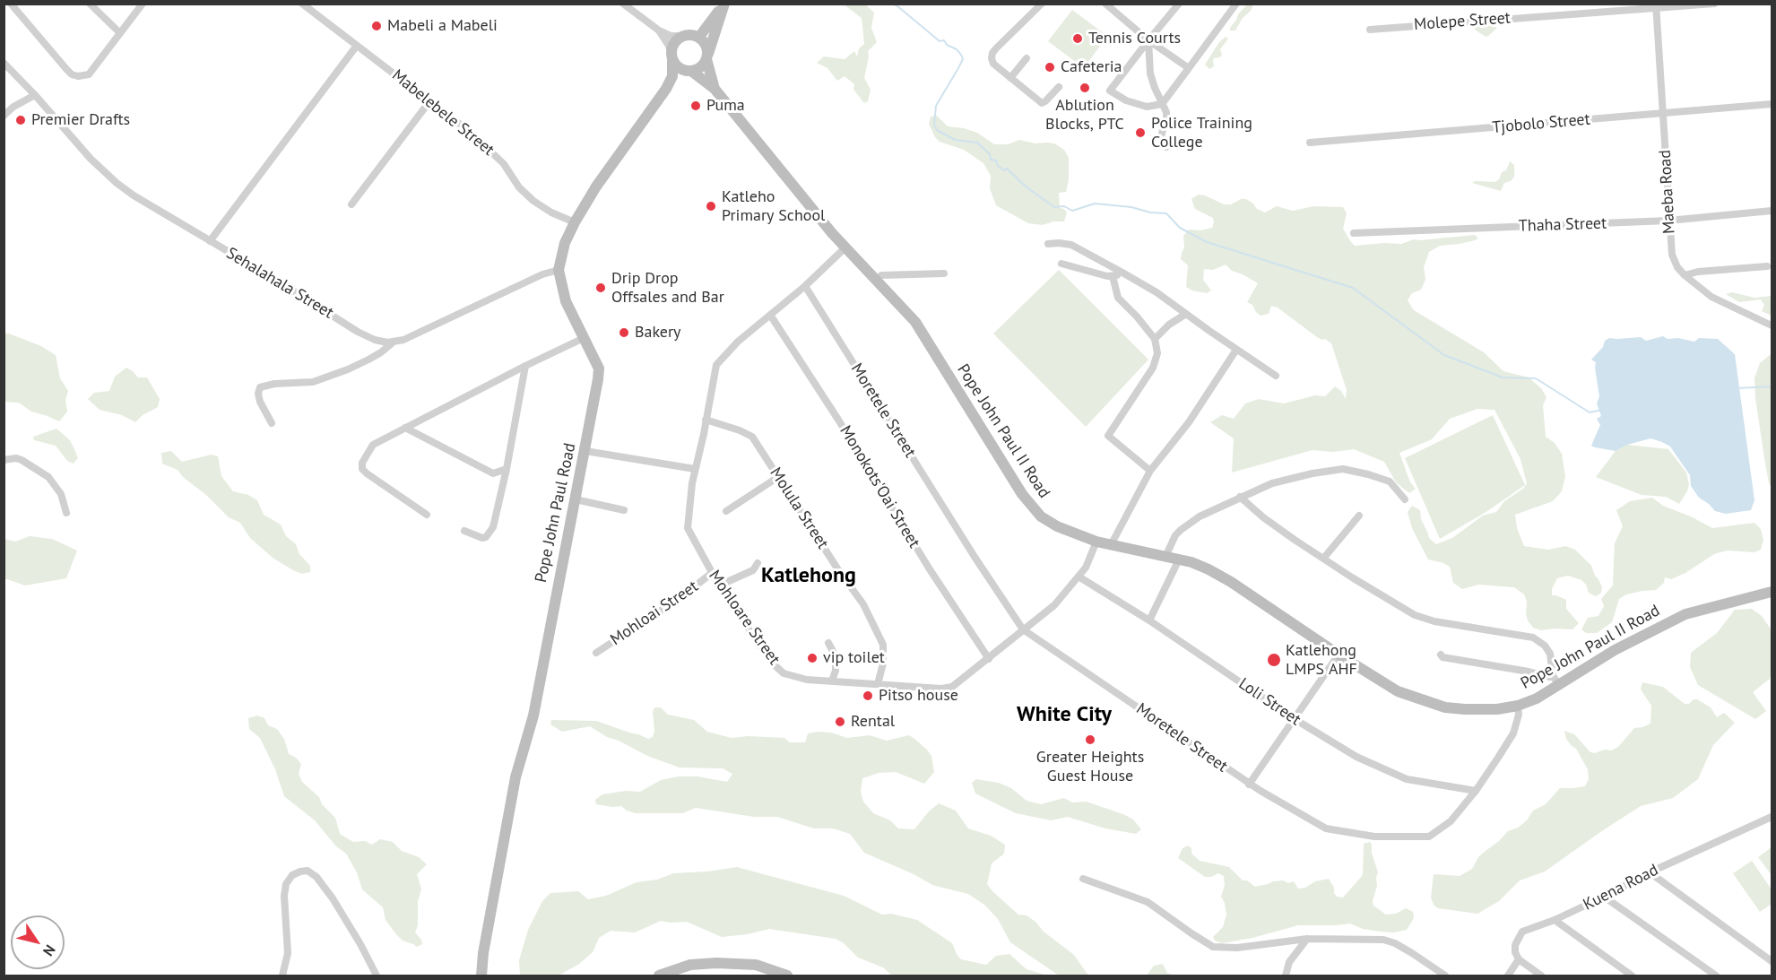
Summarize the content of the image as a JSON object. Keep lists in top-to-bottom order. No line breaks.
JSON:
{"streets":{"main road":["Pope John Paul II Road","Pope John Paul Road"],"street":["Molepe Street","Mabelebele Street","Tjobolo Street","Maeba Road","Thaha Street","Sehalahala Street","Moretele Street","Monokots'Oai Street","Molula Street","Mohloai Street","Mohloare Street","Loli Street","Kuena Road"]},"crossings":[["Molepe Street","Maeba Road"],["Mabelebele Street","Pope John Paul Road"],["Tjobolo Street","Maeba Road"],["Maeba Road","Thaha Street"],["Moretele Street","Pope John Paul II Road"],["Moretele Street","Mohloare Street"],["Moretele Street","Loli Street"],["Pope John Paul II Road","Mohloare Street"],["Monokots'Oai Street","Mohloare Street"],["Molula Street","Mohloare Street"],["Mohloai Street","Mohloare Street"],["Mohloare Street","Loli Street"]],"districts":["Katlehong","White City"],"places":["Mabeli a Mabeli","Tennis Courts","Cafeteria","Ablution Blocks, PTC","Puma","Premier Drafts","Police Training College","Katleho Primary School","Drip Drop Offsales and Bar","Bakery","vip toilet","Katlehong LMPS AHF","Pitso house","Rental","Greater Heights Guest House"],"north":"bottom right"}
